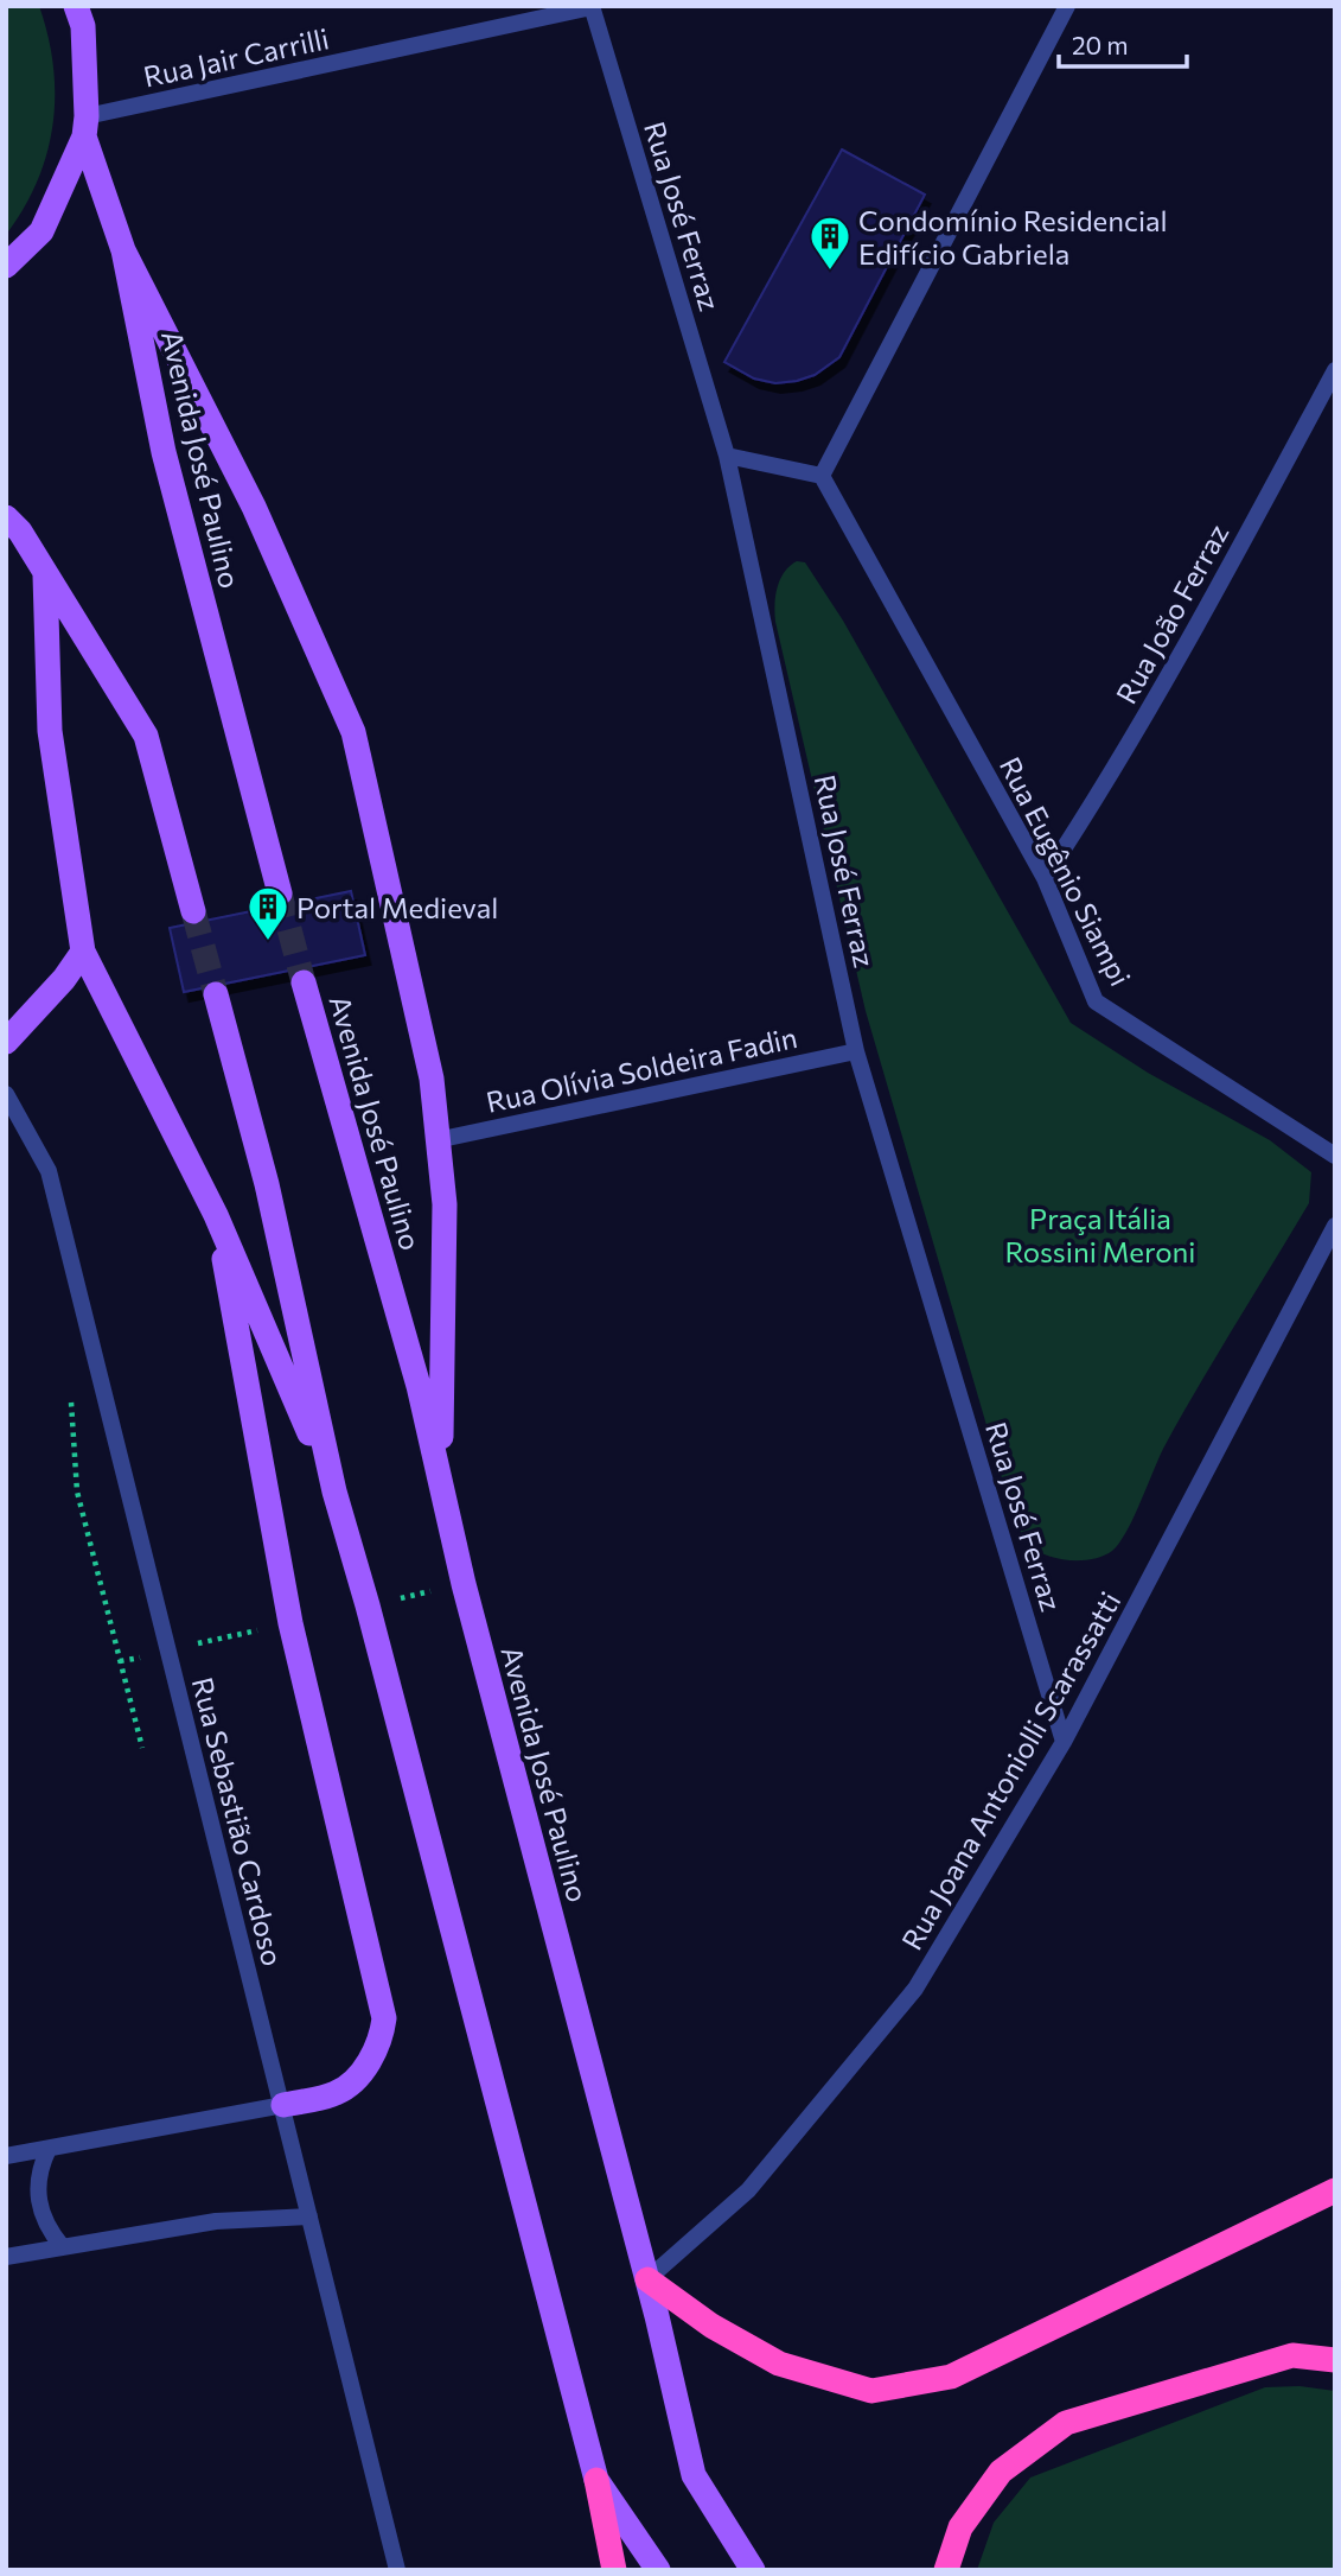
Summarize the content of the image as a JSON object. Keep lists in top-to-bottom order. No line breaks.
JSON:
{"streets":{"main road":["Avenida José Paulino"],"street":["Rua Jair Carrilli","Rua José Ferraz","Rua João Ferraz","Rua Eugênio Siampi","Rua Olívia Soldeira Fadin","Rua Joana Antoniolli Scarassatti","Rua Sebastião Cardoso"]},"crossings":[["Rua Jair Carrilli","Rua José Ferraz"],["Rua Jair Carrilli","Avenida José Paulino"],["Rua José Ferraz","Rua Olívia Soldeira Fadin"],["Rua José Ferraz","Rua Joana Antoniolli Scarassatti"],["Avenida José Paulino","Rua Joana Antoniolli Scarassatti"],["Rua João Ferraz","Rua Eugênio Siampi"]],"parks":["Praça Itália Rossini Meroni"],"places":{"building":["Condomínio Residencial Edifício Gabriela","Portal Medieval"]},"scale_bar":"20 m"}
